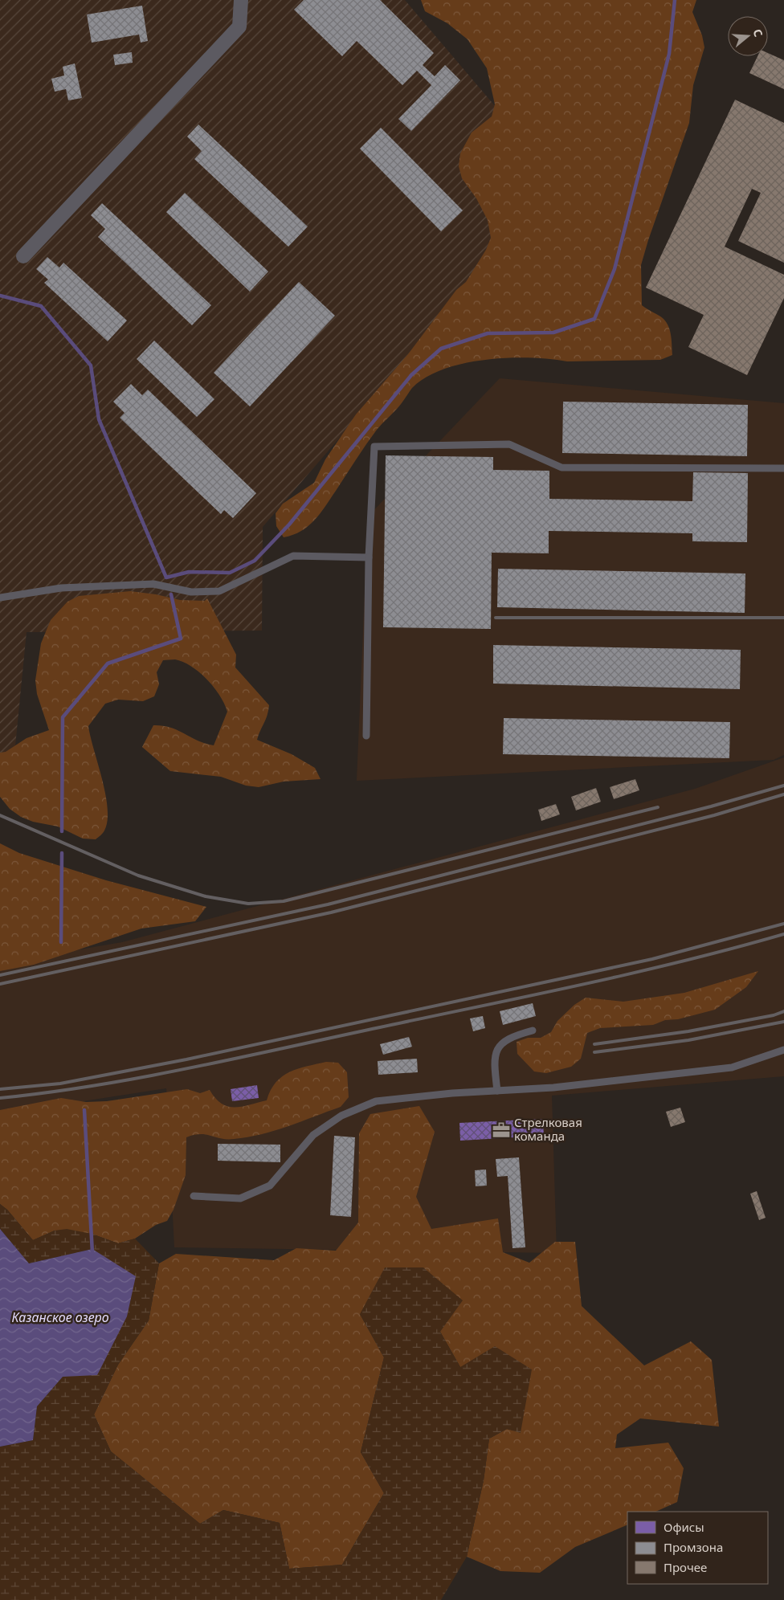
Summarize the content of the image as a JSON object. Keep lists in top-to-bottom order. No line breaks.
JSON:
{"water":["Казанское озеро"],"places":{"office":["Стрелковая команда"]},"legend":["Офисы","Промзона","Прочее"],"north":"right"}
